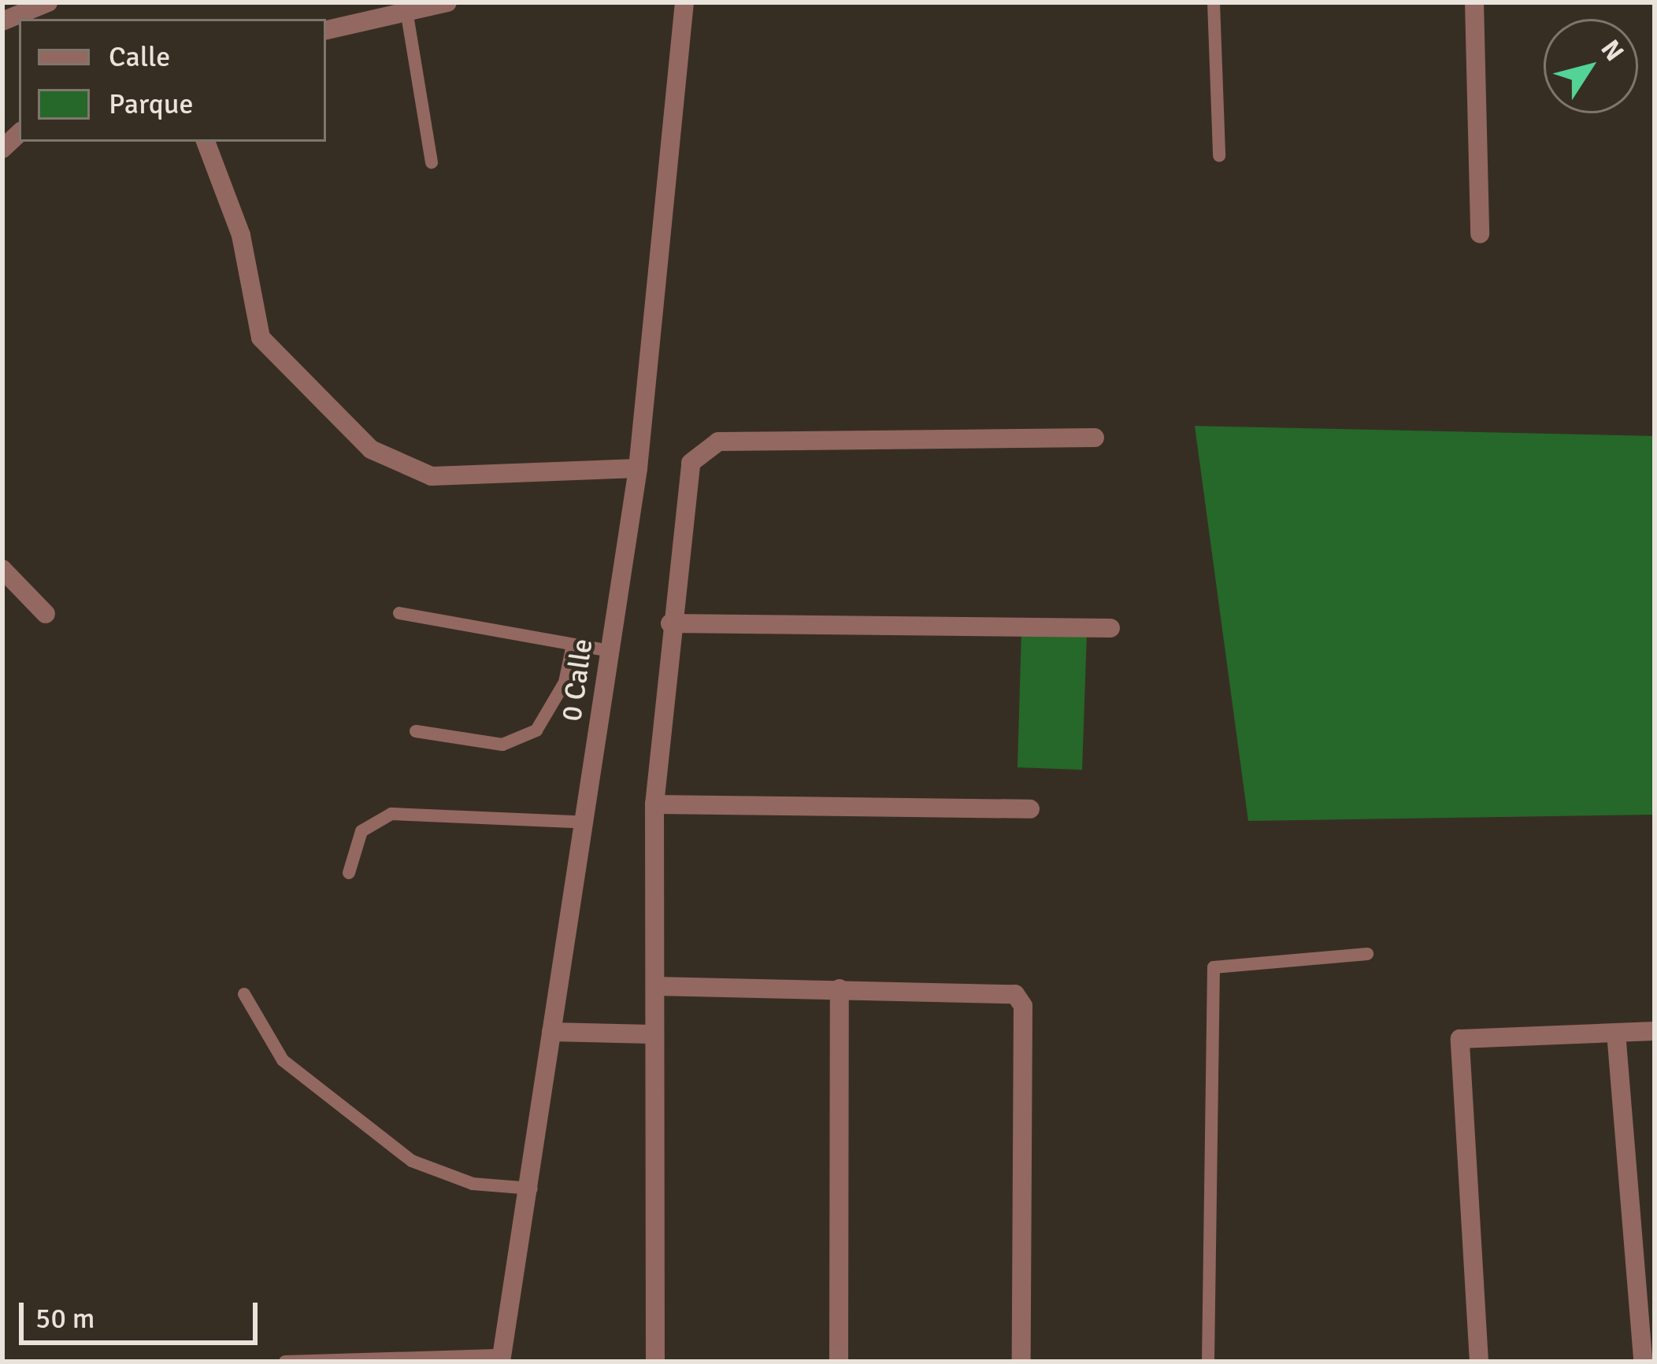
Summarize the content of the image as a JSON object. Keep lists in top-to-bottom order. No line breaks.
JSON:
{"streets":{"street":["0 Calle"]},"legend":["Calle","Parque"],"scale_bar":"50 m","north":"top right"}
